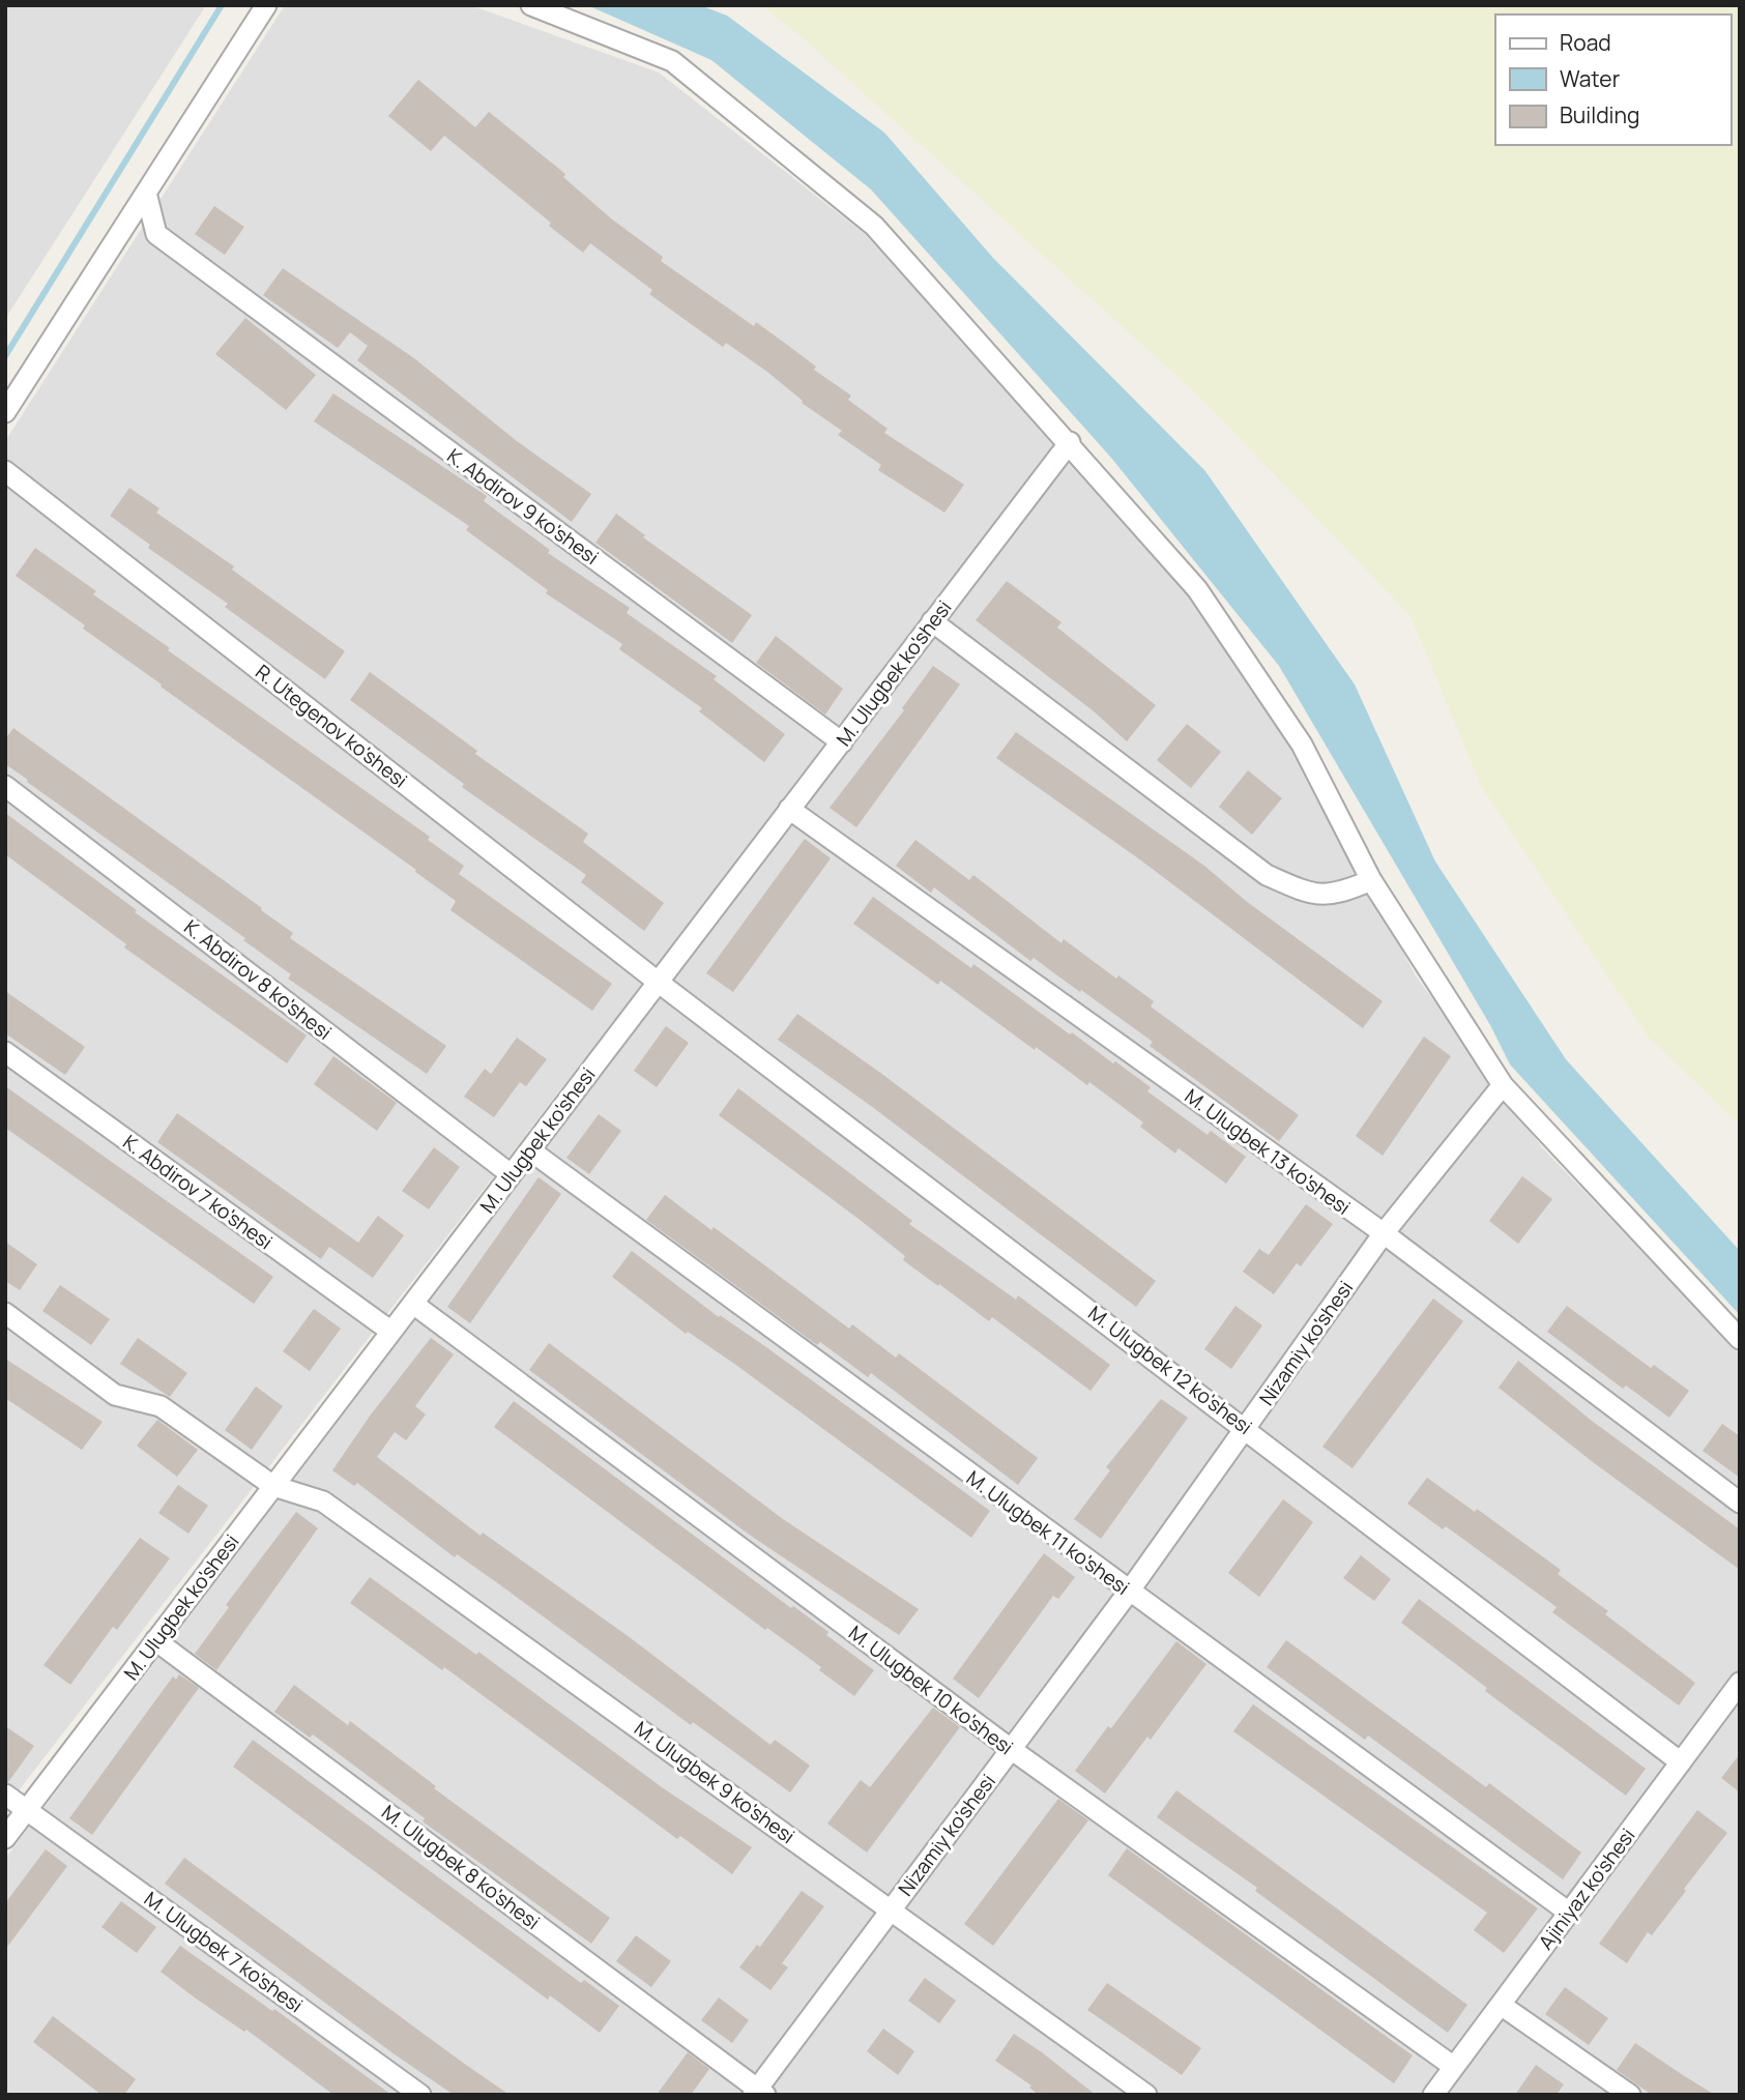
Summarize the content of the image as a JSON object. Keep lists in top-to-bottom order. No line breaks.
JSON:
{"streets":{"street":["K. Abdirov 9 ko'shesi","M. Ulugbek ko'shesi","R. Utegenov ko'shesi","K. Abdirov 8 ko'shesi","M. Ulugbek 13 ko'shesi","K. Abdirov 7 ko'shesi","Nizamiy ko'shesi","M. Ulugbek 12 ko'shesi","M. Ulugbek 11 ko'shesi","M. Ulugbek 10 ko'shesi","M. Ulugbek 9 ko'shesi","M. Ulugbek 8 ko'shesi","Ajiniyaz ko'shesi","M. Ulugbek 7 ko'shesi"]},"crossings":[["K. Abdirov 9 ko'shesi","M. Ulugbek ko'shesi"],["M. Ulugbek ko'shesi","R. Utegenov ko'shesi"],["M. Ulugbek ko'shesi","K. Abdirov 8 ko'shesi"],["M. Ulugbek ko'shesi","M. Ulugbek 13 ko'shesi"],["M. Ulugbek ko'shesi","K. Abdirov 7 ko'shesi"],["M. Ulugbek ko'shesi","M. Ulugbek 12 ko'shesi"],["M. Ulugbek ko'shesi","M. Ulugbek 11 ko'shesi"],["M. Ulugbek ko'shesi","M. Ulugbek 10 ko'shesi"],["M. Ulugbek ko'shesi","M. Ulugbek 9 ko'shesi"],["M. Ulugbek ko'shesi","M. Ulugbek 8 ko'shesi"],["M. Ulugbek ko'shesi","M. Ulugbek 7 ko'shesi"],["R. Utegenov ko'shesi","M. Ulugbek 12 ko'shesi"],["M. Ulugbek 13 ko'shesi","Nizamiy ko'shesi"],["Nizamiy ko'shesi","M. Ulugbek 12 ko'shesi"],["Nizamiy ko'shesi","M. Ulugbek 11 ko'shesi"],["Nizamiy ko'shesi","M. Ulugbek 10 ko'shesi"],["Nizamiy ko'shesi","M. Ulugbek 9 ko'shesi"],["Nizamiy ko'shesi","M. Ulugbek 8 ko'shesi"],["M. Ulugbek 12 ko'shesi","Ajiniyaz ko'shesi"],["M. Ulugbek 11 ko'shesi","Ajiniyaz ko'shesi"],["M. Ulugbek 10 ko'shesi","Ajiniyaz ko'shesi"]],"legend":["Road","Water","Building"]}
